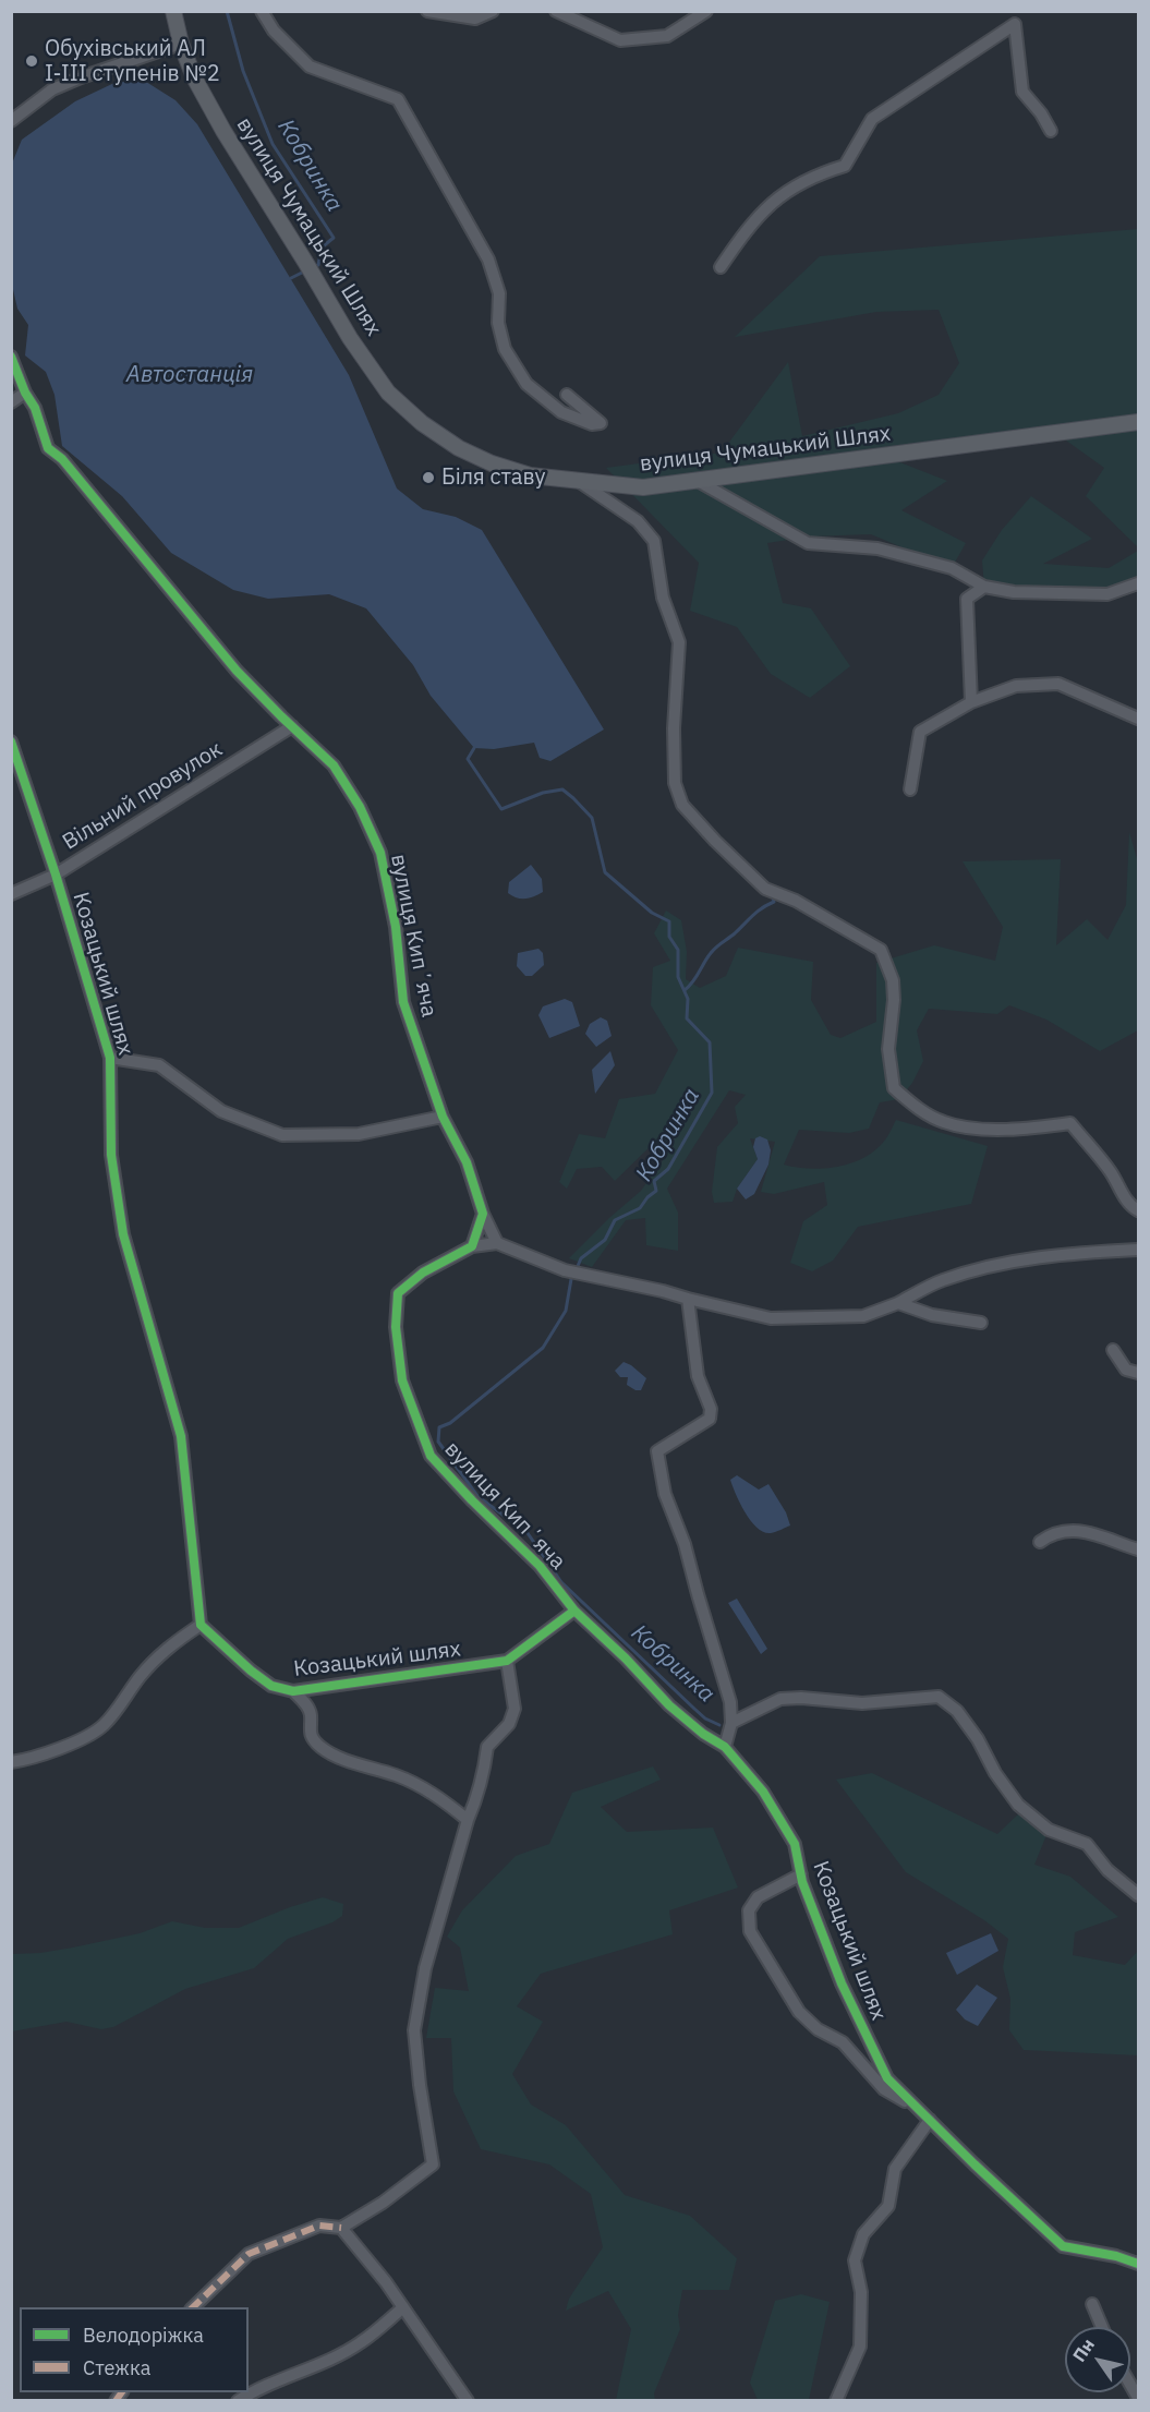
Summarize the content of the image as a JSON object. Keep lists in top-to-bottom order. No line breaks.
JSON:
{"streets":{"main road":["вулиця Чумацький Шлях"],"street":["Вільний провулок","вулиця Кипʼяча","Козацький шлях"]},"crossings":[["Вільний провулок","вулиця Кипʼяча"],["Вільний провулок","Козацький шлях"],["вулиця Кипʼяча","Козацький шлях"]],"water":["Кобринка","Автостанція"],"places":["Обухівський АЛ І-ІІІ ступенів №2","Біля ставу"],"legend":["Велодоріжка","Стежка"],"north":"top left"}
